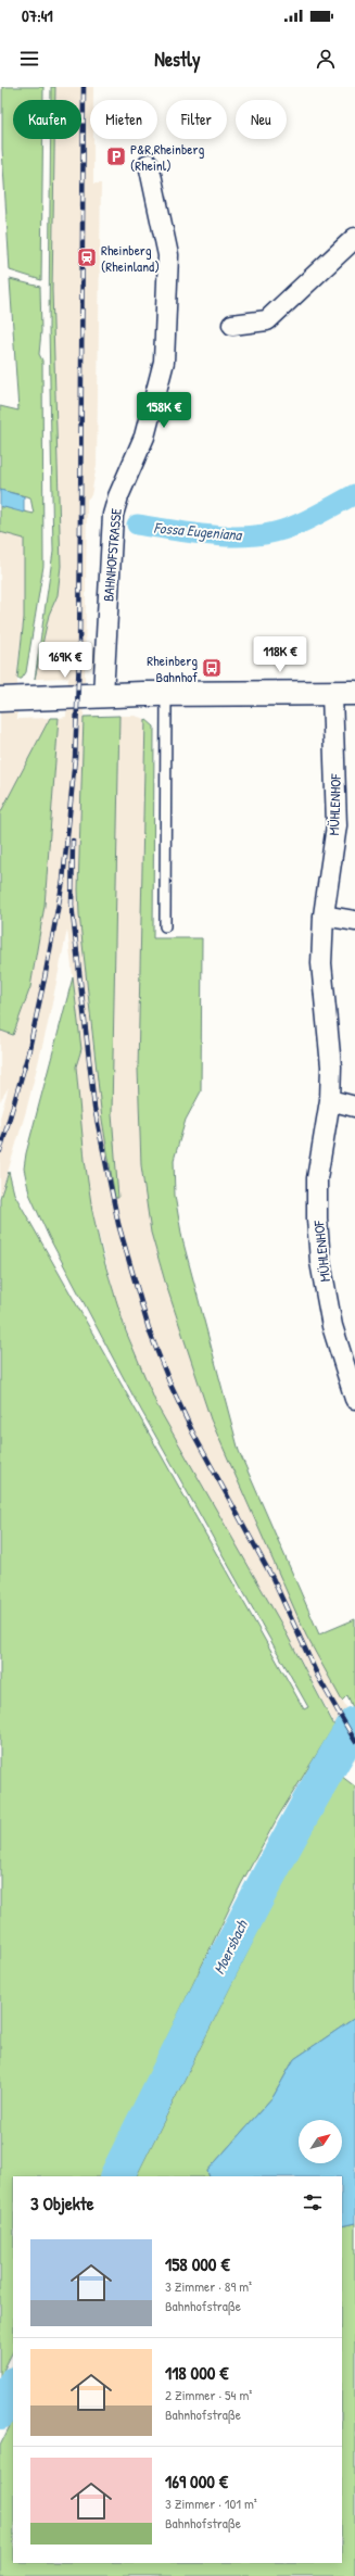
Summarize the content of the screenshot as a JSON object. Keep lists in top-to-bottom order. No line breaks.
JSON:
{"streets":{"street":["BAHNHOFSTRASSE","MÜHLENHOF"]},"water":["Fossa Eugeniana","Moersbach"],"places":{"parking":["P&R,Rheinberg (Rheinl)"],"station":["Rheinberg (Rheinland)"],"bus stop":["Rheinberg Bahnhof"]},"north":"top right","page":{"status":"07:41","header":"Nestly","chip":["Kaufen","Mieten","Filter","Neu"],"price":["158K €","118K €","169K €"],"heading":"3 Objekte","list":[{"name":"158 000 €","note":"3 Zimmer · 89 m² · Bahnhofstraße"},{"name":"118 000 €","note":"2 Zimmer · 54 m² · Bahnhofstraße"},{"name":"169 000 €","note":"3 Zimmer · 101 m² · Bahnhofstraße"}]}}
